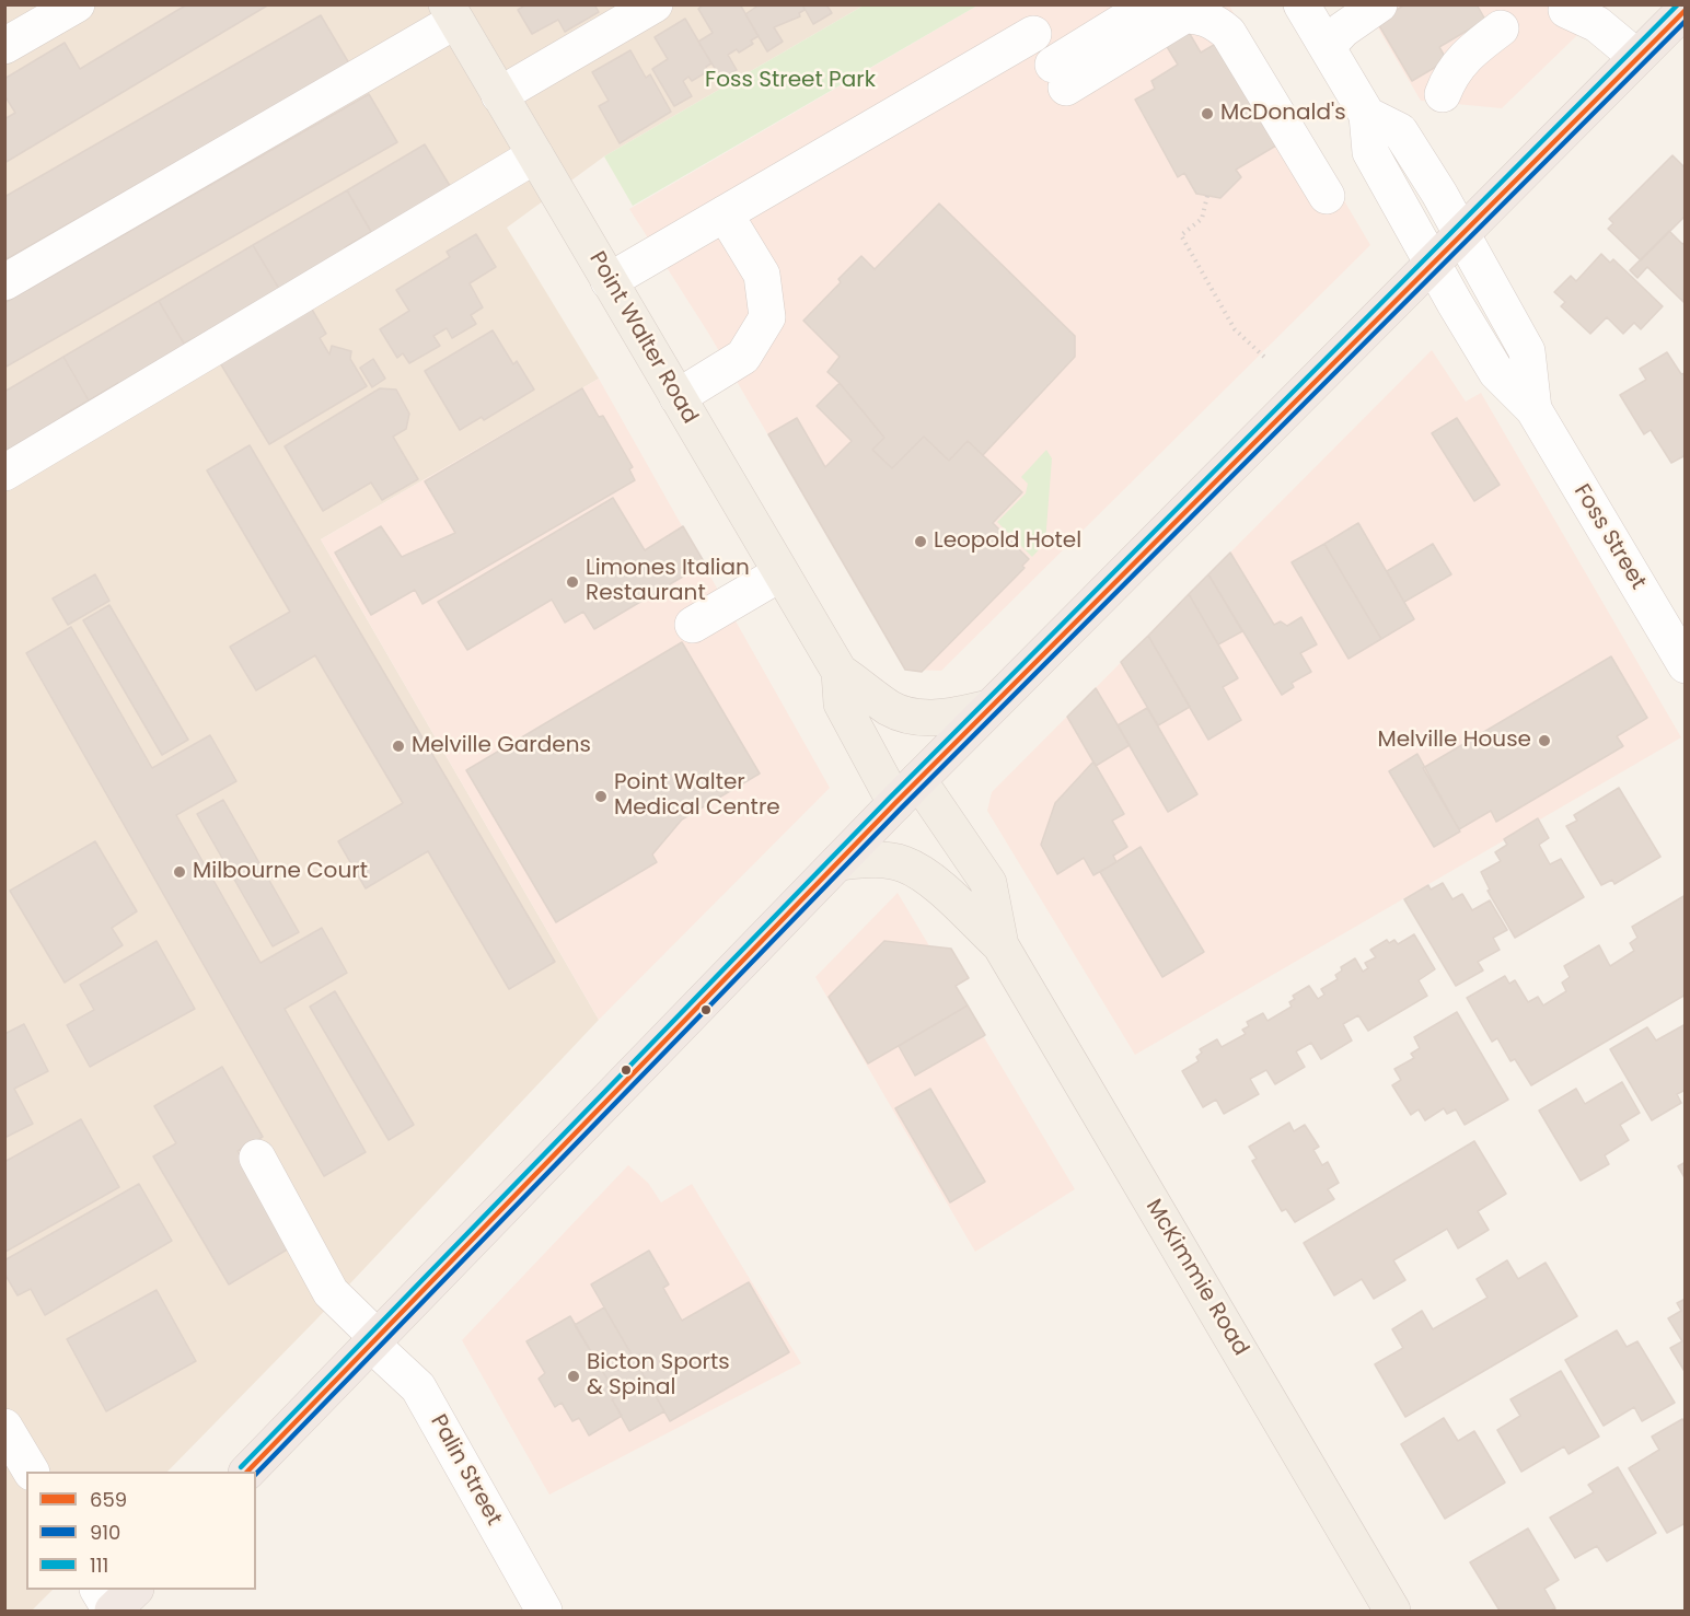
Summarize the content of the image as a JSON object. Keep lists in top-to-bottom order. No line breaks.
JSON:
{"streets":{"main road":["Point Walter Road","McKimmie Road"],"street":["Foss Street","Palin Street"]},"crossings":[["Point Walter Road","McKimmie Road"]],"parks":["Foss Street Park"],"places":["McDonald's","Leopold Hotel","Limones Italian Restaurant","Melville House","Melville Gardens","Point Walter Medical Centre","Milbourne Court","Bicton Sports & Spinal"],"lines":["transit line 111","transit line 659","transit line 910"],"legend":["659","910","111"]}
